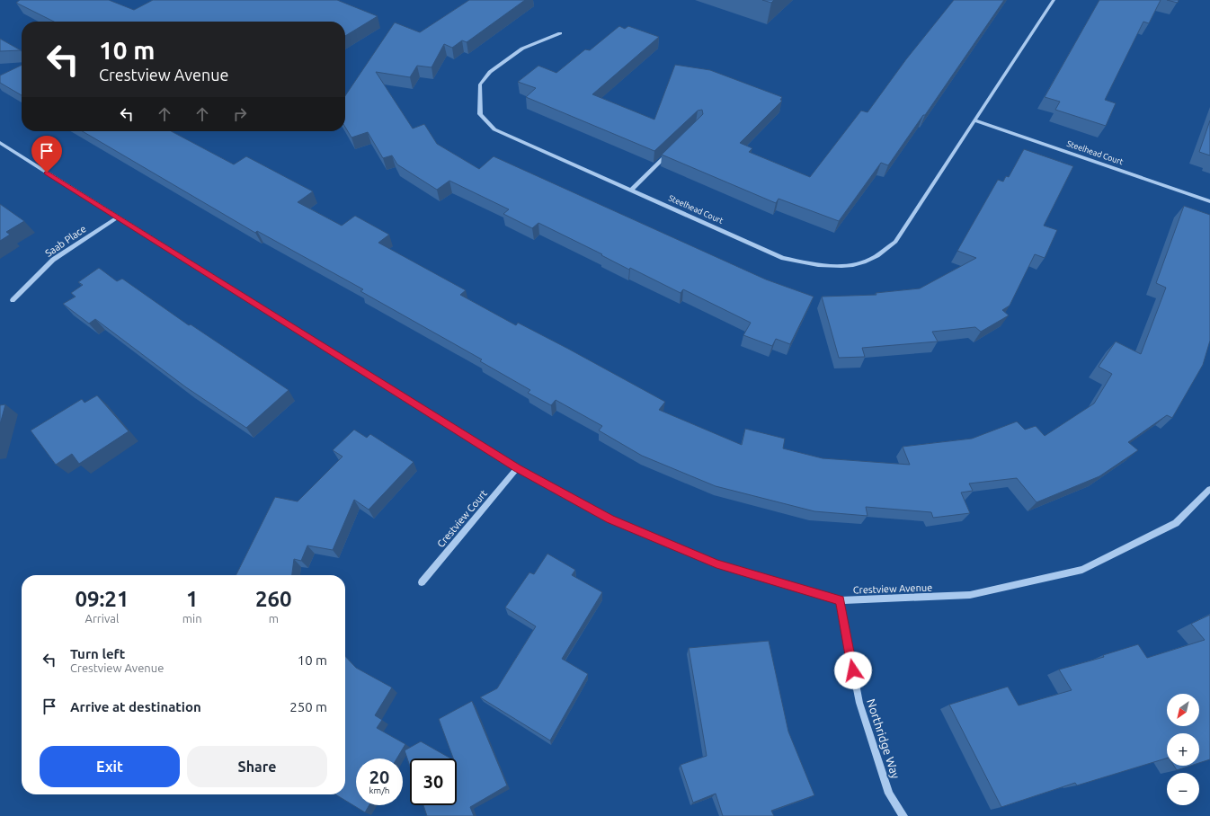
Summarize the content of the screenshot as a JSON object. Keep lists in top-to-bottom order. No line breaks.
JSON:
{"streets":{"street":["Steelhead Court","Saab Place","Crestview Court","Crestview Avenue","Northridge Way"]},"crossings":[["Saab Place","Crestview Avenue"],["Crestview Court","Crestview Avenue"],["Crestview Avenue","Northridge Way"]],"north":"bottom left","page":{"turn":["10 m","Crestview Avenue"],"eta":["09:21","Arrival","1","min","260","m"],"list":[{"name":"Turn left","note":"Crestview Avenue","value":"10 m"},{"name":"Arrive at destination","value":"250 m"}],"map_buttons":["+","−"],"buttons":["Exit","Share"],"speed":"20 km/h","limit":"30"}}
